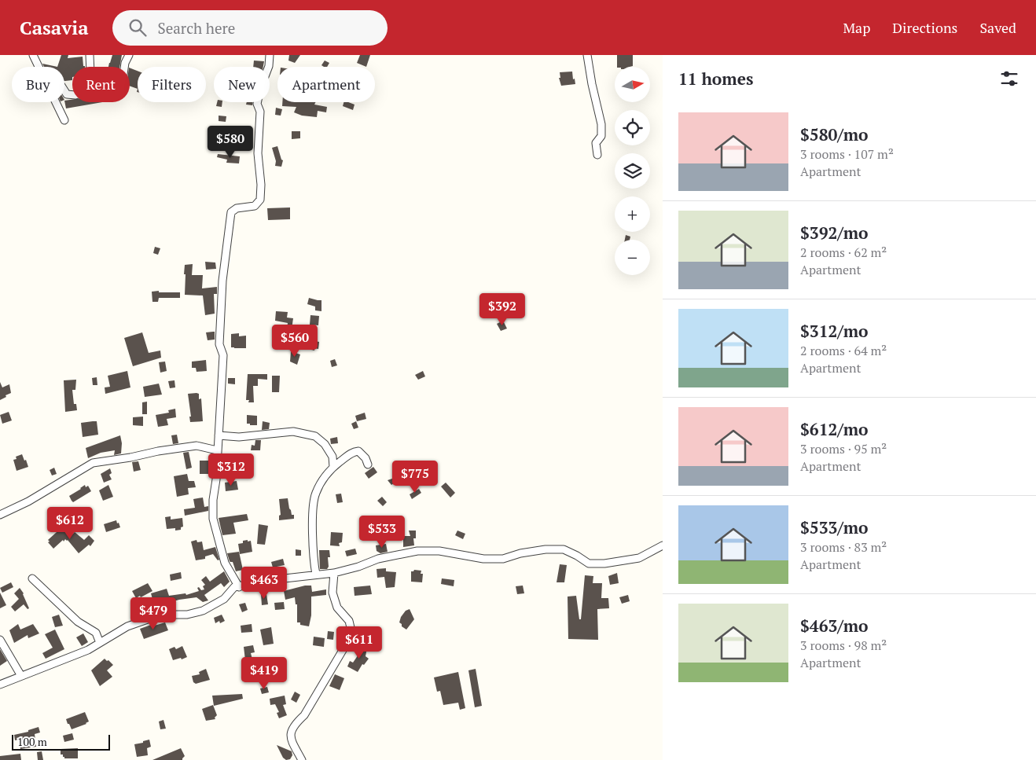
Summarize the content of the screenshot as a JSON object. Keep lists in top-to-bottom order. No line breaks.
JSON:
{"scale_bar":"100 m","north":"right","page":{"header":"Casavia","search":"Search here","nav":["Map","Directions","Saved"],"heading":"11 homes","map_buttons":["+","−"],"chip":["Buy","Rent","Filters","New","Apartment"],"list":[{"name":"$580/mo","note":"3 rooms · 107 m² · Apartment"},{"name":"$392/mo","note":"2 rooms · 62 m² · Apartment"},{"name":"$312/mo","note":"2 rooms · 64 m² · Apartment"},{"name":"$612/mo","note":"3 rooms · 95 m² · Apartment"},{"name":"$533/mo","note":"3 rooms · 83 m² · Apartment"},{"name":"$463/mo","note":"3 rooms · 98 m² · Apartment"}],"price":["$580","$392","$560","$312","$775","$612","$533","$463","$479","$611","$419"],"scale":"100 m"}}
